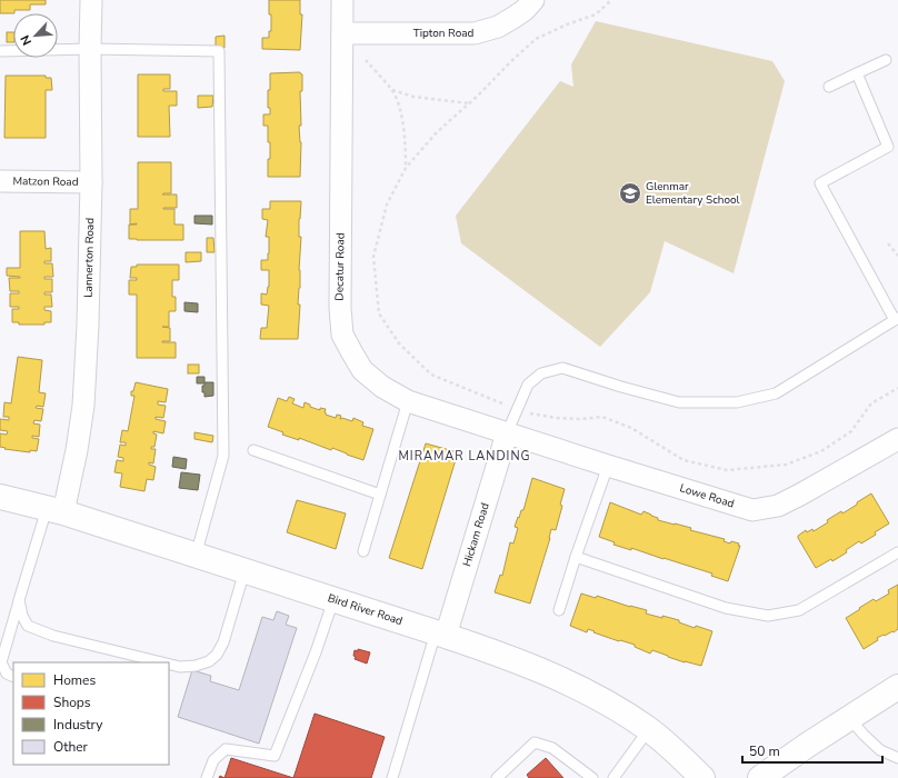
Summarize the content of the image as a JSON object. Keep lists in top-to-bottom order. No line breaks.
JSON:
{"streets":{"street":["Tipton Road","Matzon Road","Lannerton Road","Decatur Road","Lowe Road","Hickam Road","Bird River Road"]},"crossings":[["Tipton Road","Decatur Road"],["Matzon Road","Lannerton Road"],["Lannerton Road","Bird River Road"],["Decatur Road","Lowe Road"],["Decatur Road","Hickam Road"],["Lowe Road","Hickam Road"],["Hickam Road","Bird River Road"]],"districts":["MIRAMAR LANDING"],"places":{"school or university":["Glenmar Elementary School"]},"legend":["Homes","Shops","Industry","Other"],"scale_bar":"50 m","north":"bottom left"}
